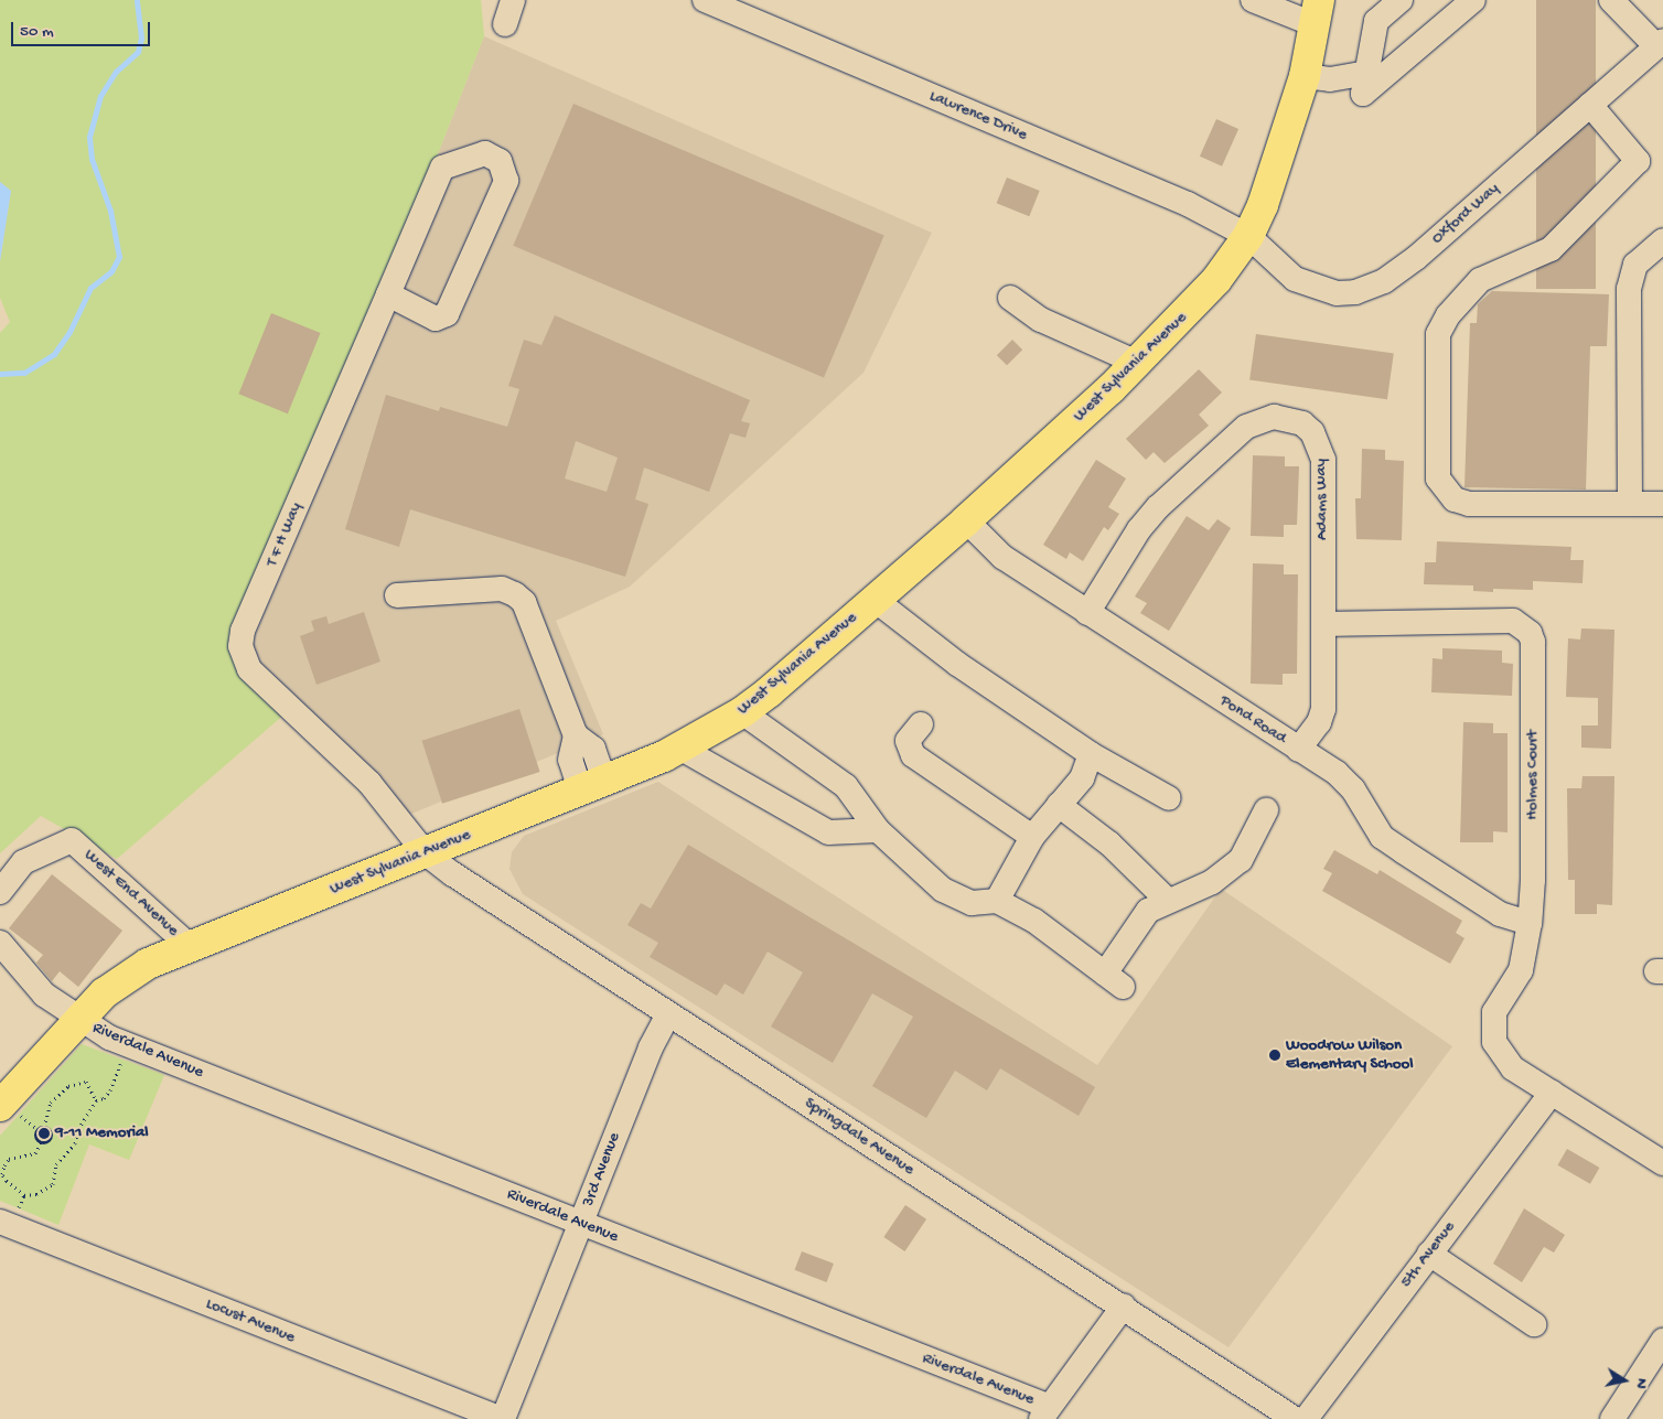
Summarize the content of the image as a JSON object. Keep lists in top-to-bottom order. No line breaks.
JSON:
{"streets":{"main road":["West Sylvania Avenue"],"street":["Lawrence Drive","Oxford Way","Adams Way","T F H Way","Pond Road","Holmes Court","West End Avenue","Riverdale Avenue","Springdale Avenue","3rd Avenue","5th Avenue","Locust Avenue"]},"crossings":[["Lawrence Drive","Oxford Way"],["Lawrence Drive","West Sylvania Avenue"],["Oxford Way","West Sylvania Avenue"],["West Sylvania Avenue","T F H Way"],["West Sylvania Avenue","Pond Road"],["West Sylvania Avenue","West End Avenue"],["West Sylvania Avenue","Riverdale Avenue"],["West Sylvania Avenue","Springdale Avenue"],["Adams Way","Pond Road"],["Adams Way","Holmes Court"],["T F H Way","Springdale Avenue"],["Pond Road","Holmes Court"],["Holmes Court","5th Avenue"],["Riverdale Avenue","3rd Avenue"],["Springdale Avenue","3rd Avenue"],["3rd Avenue","Locust Avenue"]],"places":["Woodrow Wilson Elementary School","9-11 Memorial"],"scale_bar":"50 m","north":"right"}
